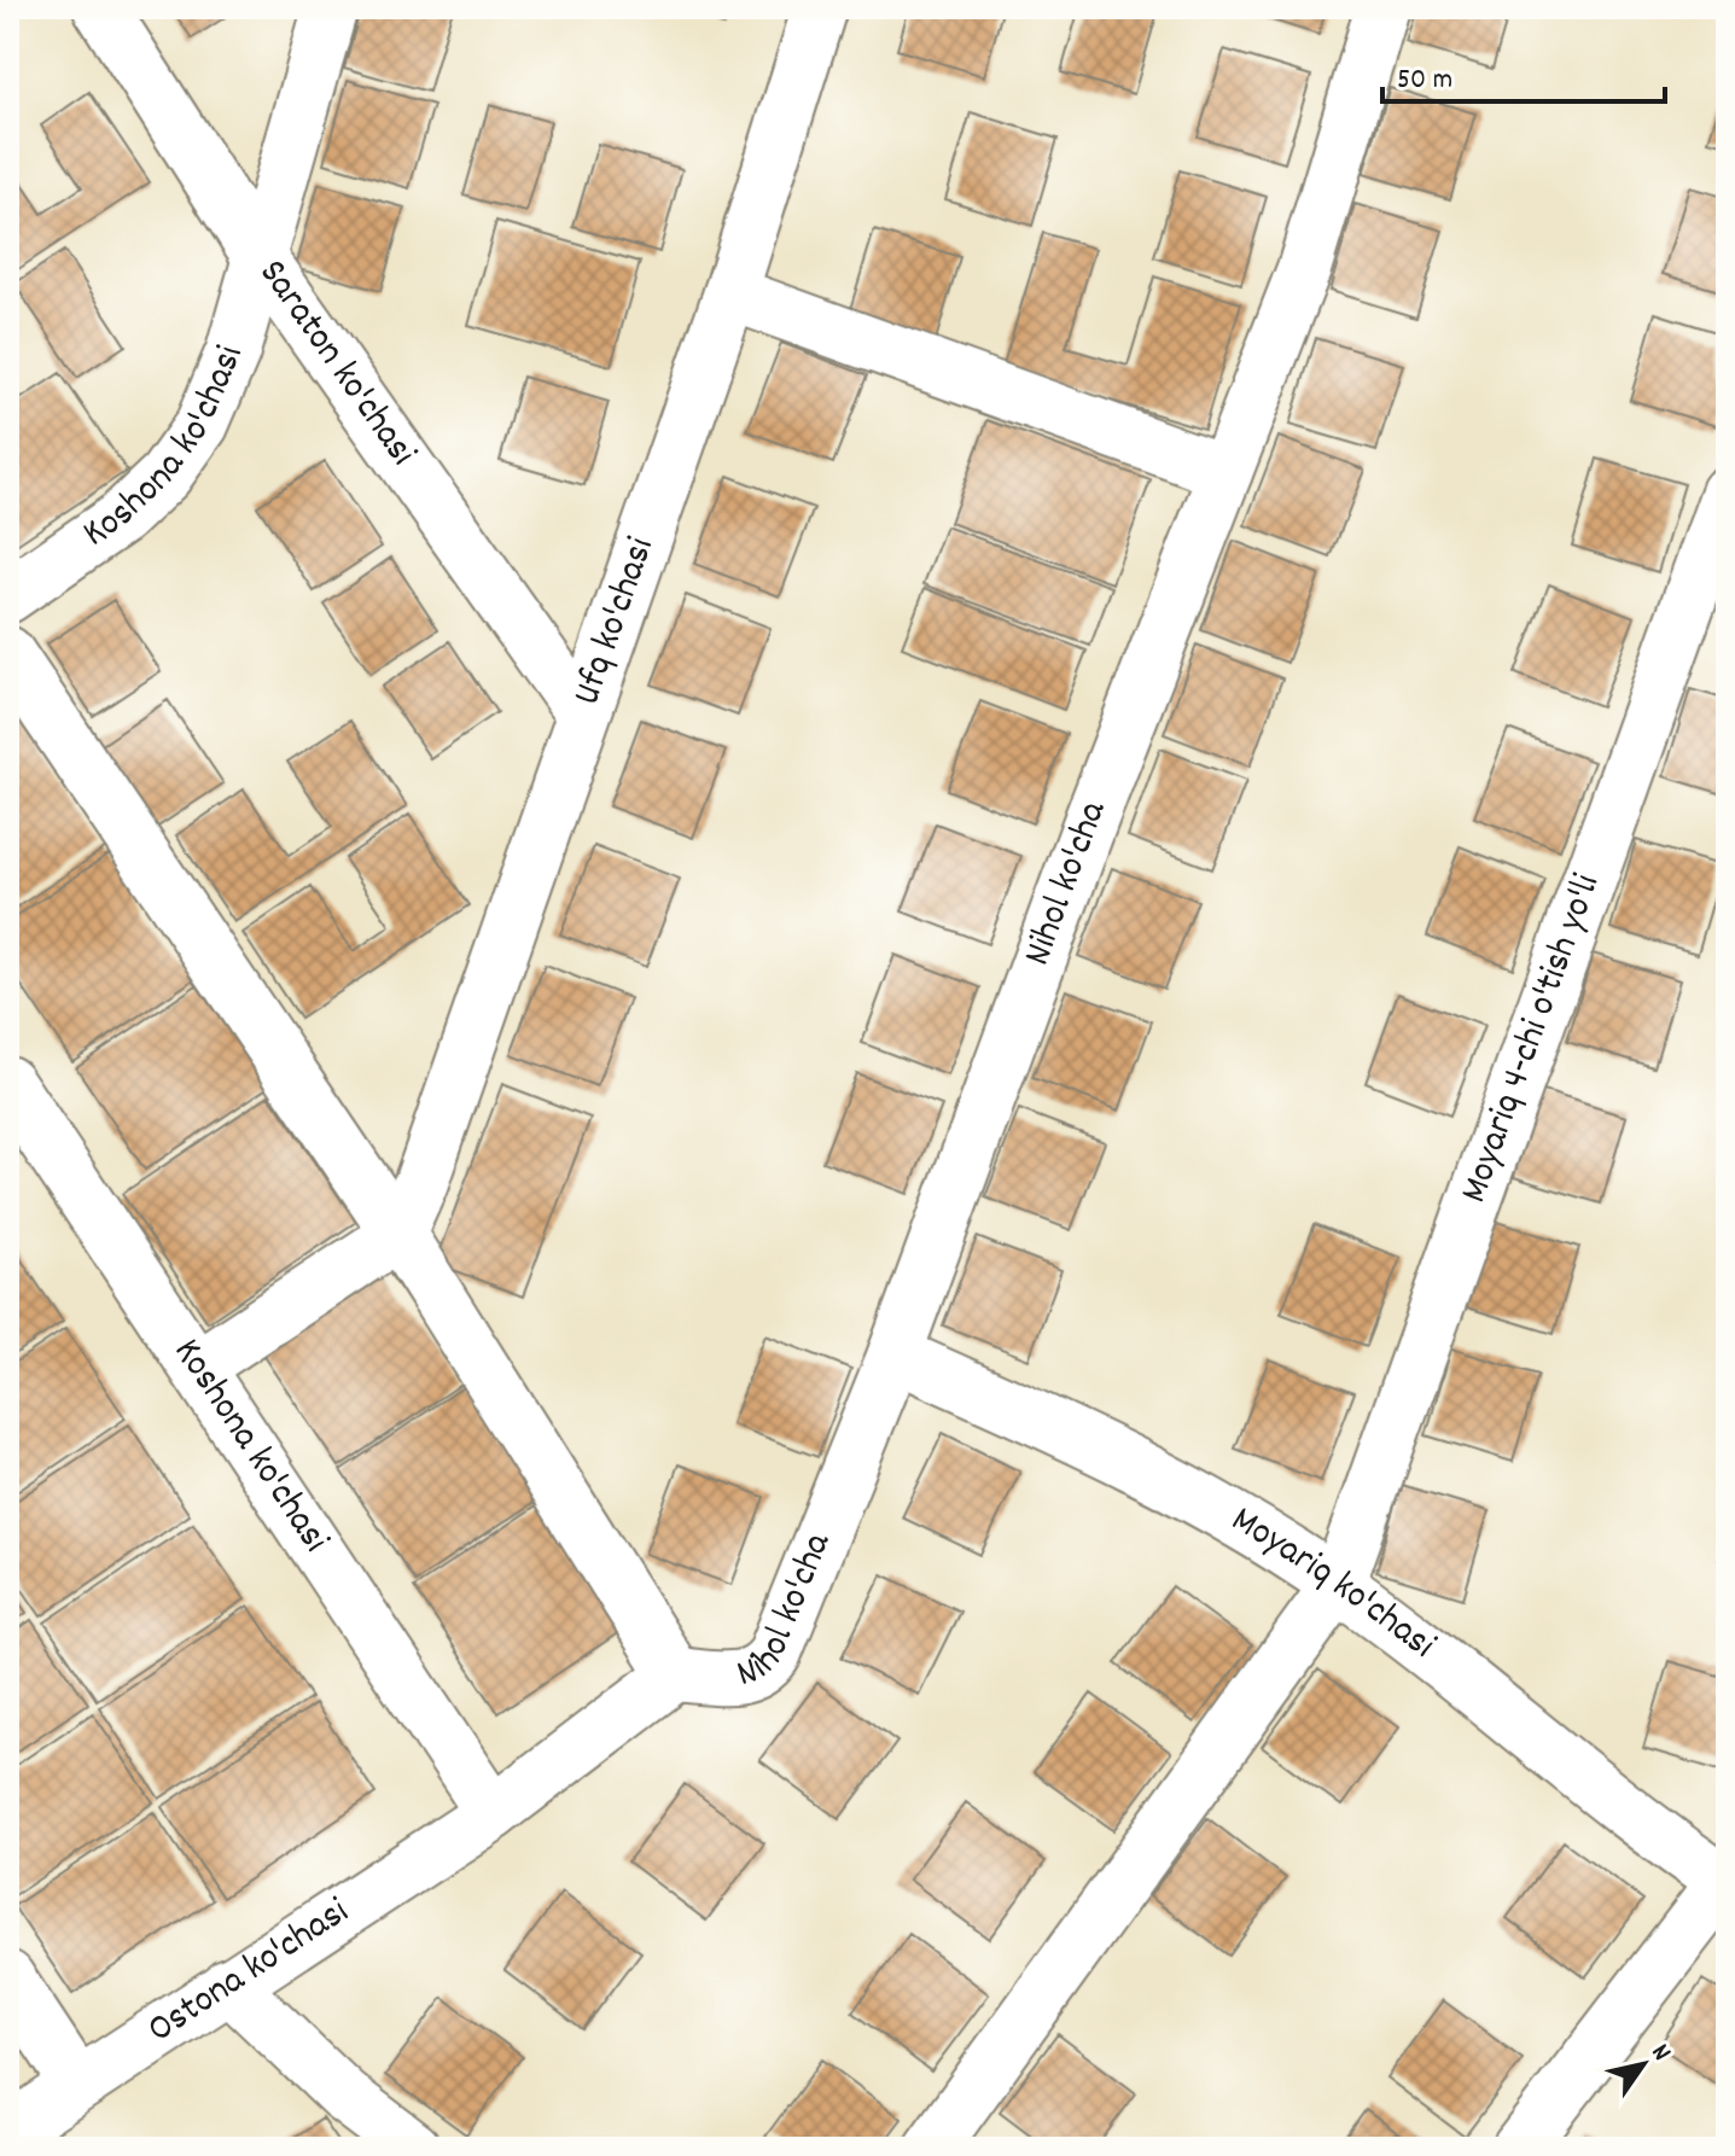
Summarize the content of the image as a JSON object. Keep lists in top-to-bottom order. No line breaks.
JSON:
{"streets":{"street":["Saraton ko'chasi","Koshona ko'chasi","Ufq ko'chasi","Nihol ko'cha","Moyariq 4-chi o'tish yo'li","Moyariq ko'chasi","Ostona ko'chasi"]},"crossings":[["Saraton ko'chasi","Koshona ko'chasi"],["Saraton ko'chasi","Ufq ko'chasi"],["Koshona ko'chasi","Ostona ko'chasi"],["Nihol ko'cha","Moyariq ko'chasi"],["Nihol ko'cha","Ostona ko'chasi"],["Moyariq 4-chi o'tish yo'li","Moyariq ko'chasi"]],"scale_bar":"50 m","north":"top right"}
